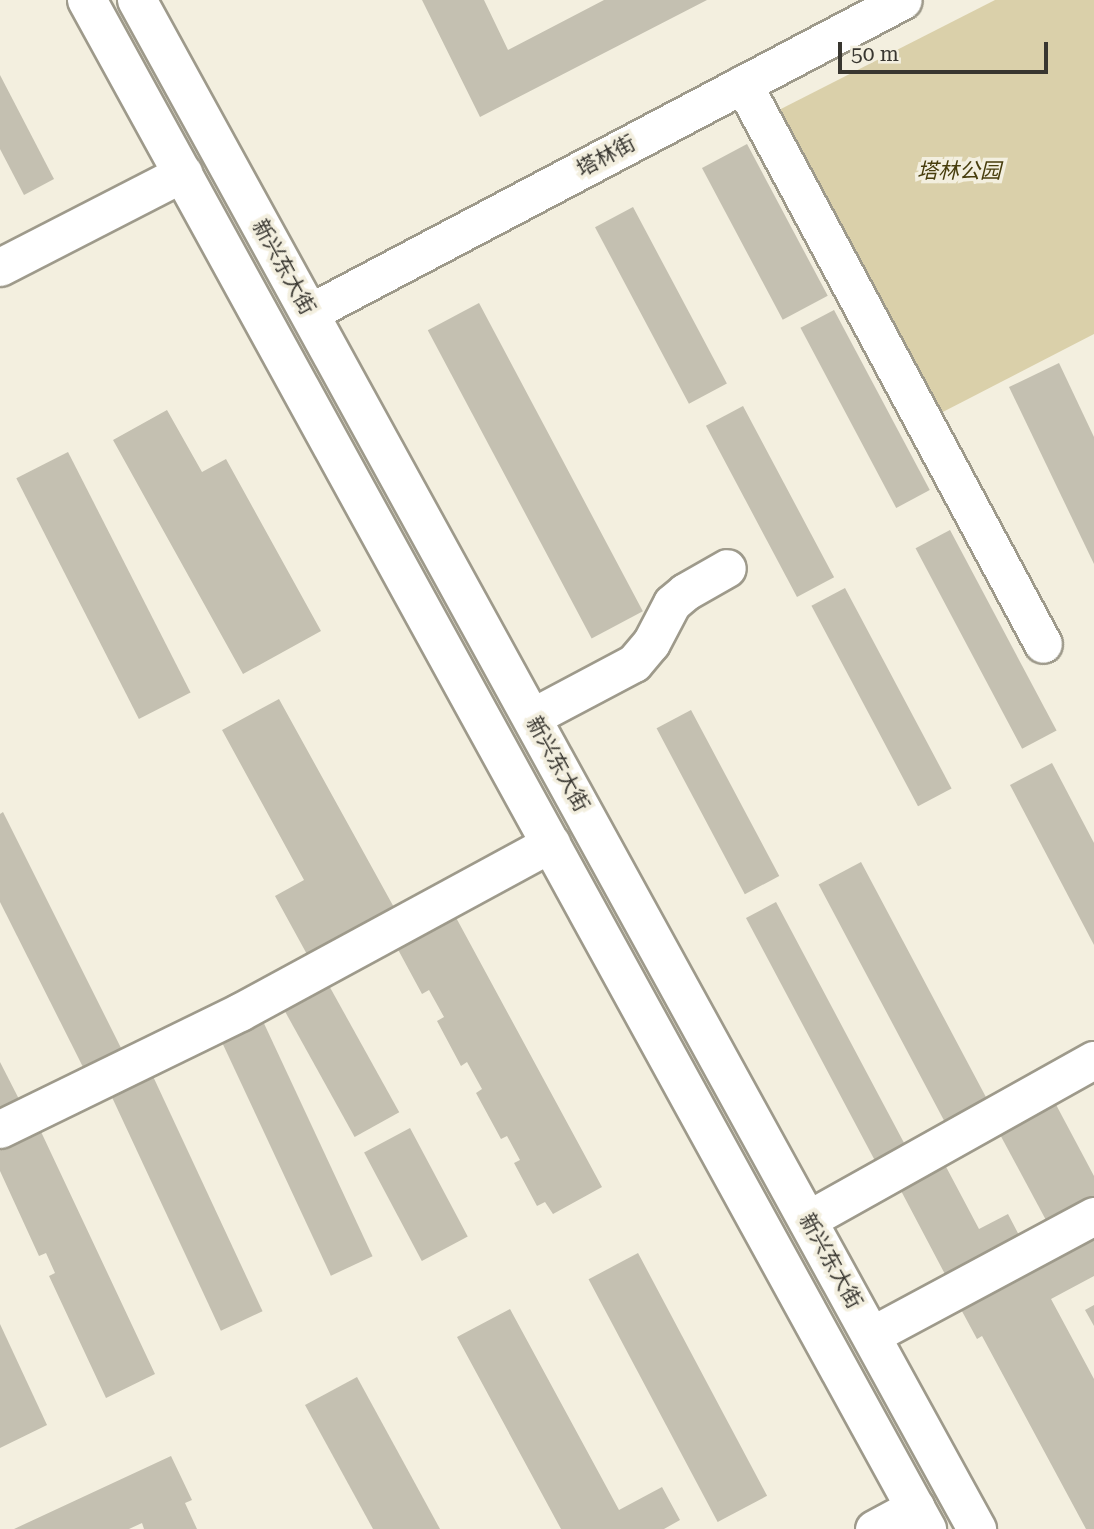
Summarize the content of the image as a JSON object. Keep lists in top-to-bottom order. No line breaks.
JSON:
{"streets":{"main road":["新兴东大街"],"street":["塔林街"]},"crossings":[["塔林街","新兴东大街"]],"parks":["塔林公园"],"scale_bar":"50 m"}
